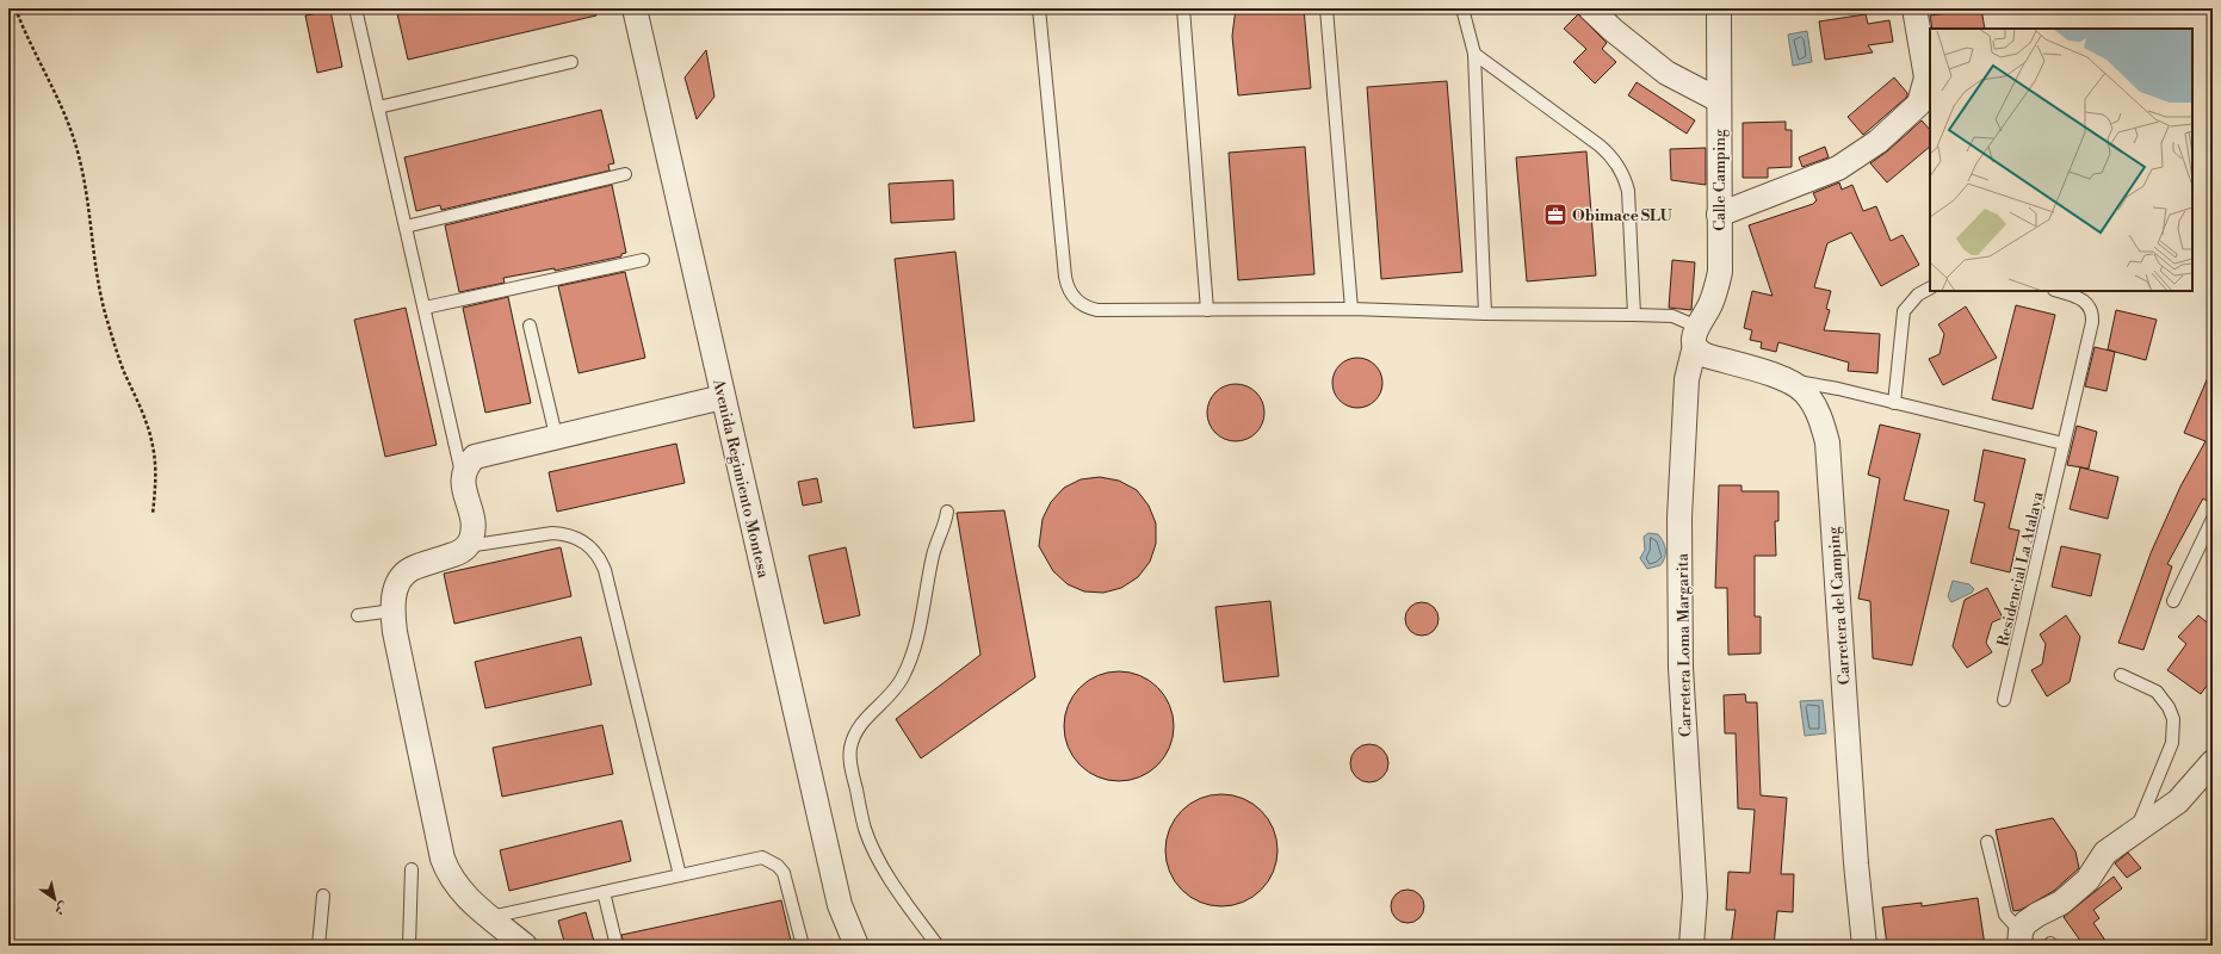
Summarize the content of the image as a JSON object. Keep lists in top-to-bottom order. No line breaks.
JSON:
{"streets":{"street":["Calle Camping","Avenida Regimiento Montesa","Carretera del Camping","Carretera Loma Margarita"],"lane":["Residencial La Atalaya"]},"crossings":[["Calle Camping","Carretera del Camping"],["Calle Camping","Carretera Loma Margarita"],["Carretera del Camping","Carretera Loma Margarita"]],"places":{"office":["Obimace SLU"]},"north":"bottom right"}
